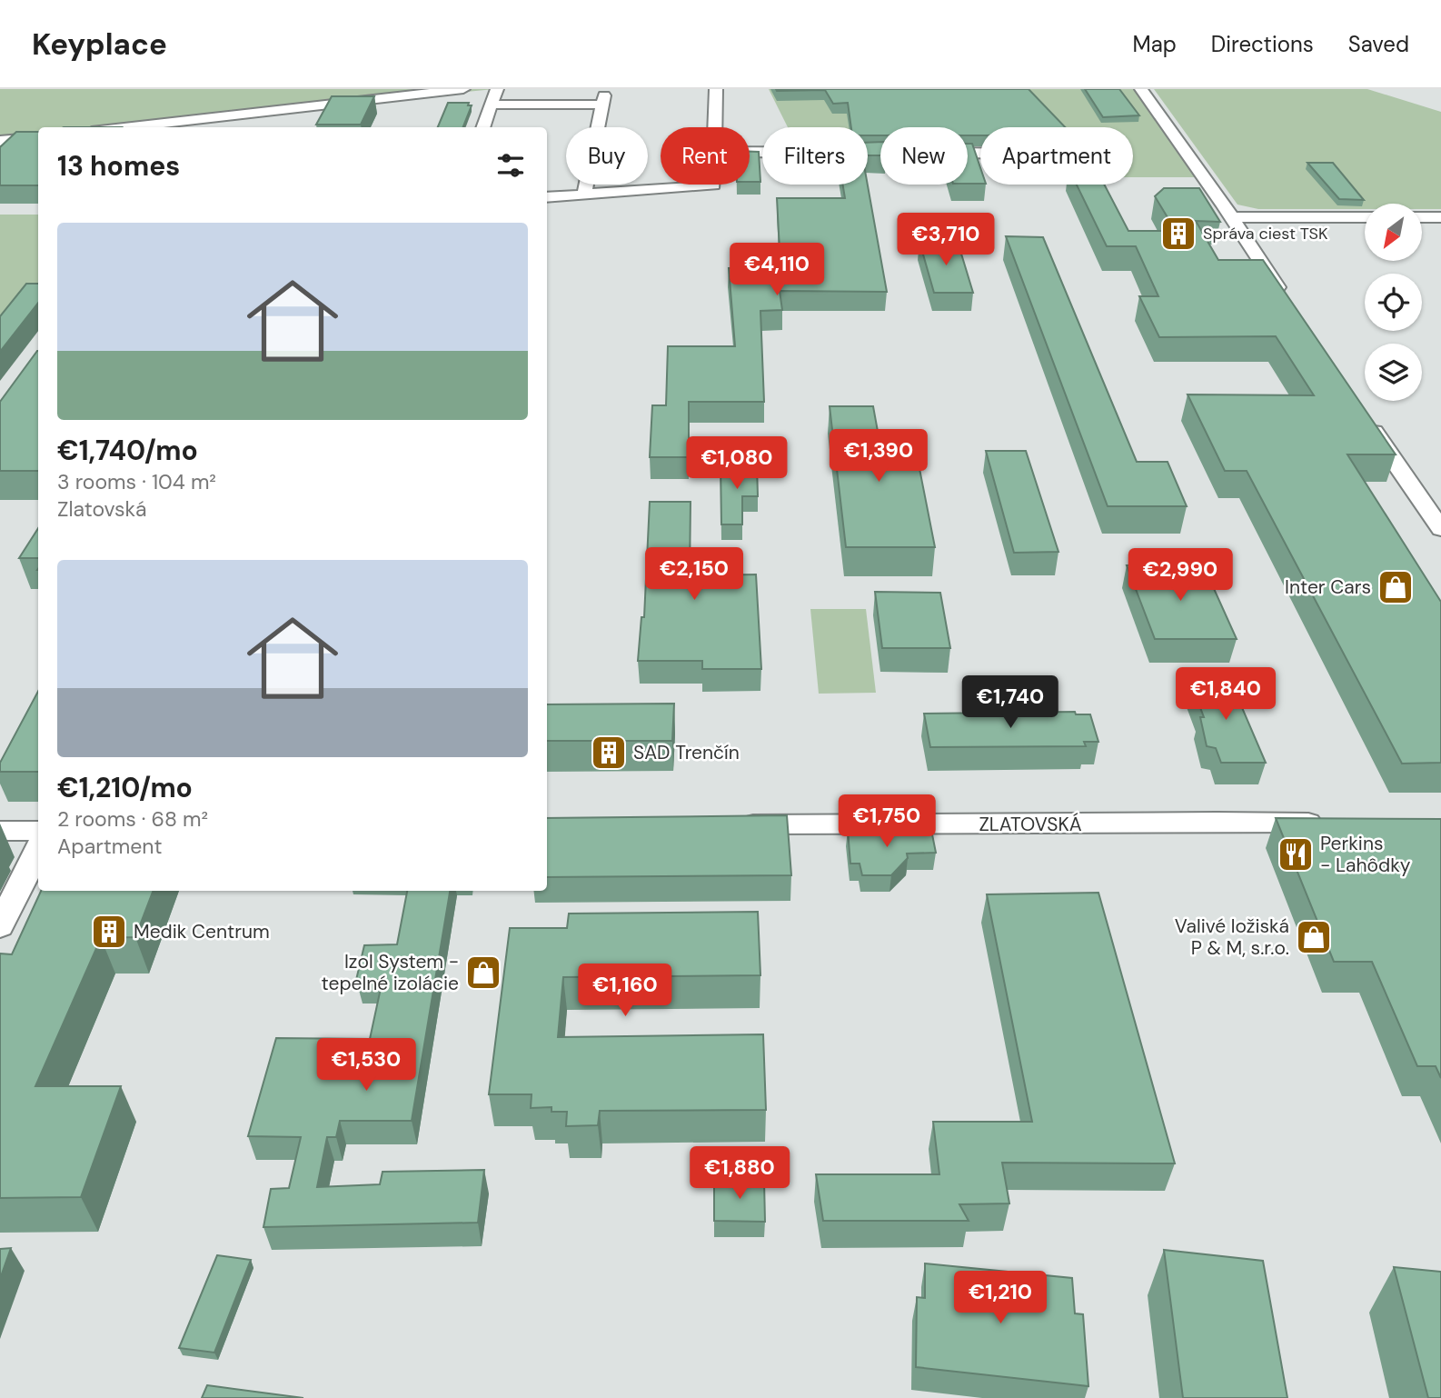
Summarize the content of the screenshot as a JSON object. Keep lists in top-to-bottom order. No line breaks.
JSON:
{"streets":{"street":["ZLATOVSKÁ"]},"places":{"building":["Správa ciest TSK","SAD Trenčín","Medik Centrum"],"shop":["Inter Cars","Valivé ložiská P & M, s.r.o.","Izol System - tepelné izolácie"],"restaurant":["Perkins - Lahôdky"]},"north":"bottom left","page":{"header":"Keyplace","nav":["Map","Directions","Saved"],"chip":["Buy","Rent","Filters","New","Apartment"],"heading":"13 homes","list":[{"name":"€1,740/mo","note":"3 rooms · 104 m² · Zlatovská"},{"name":"€1,210/mo","note":"2 rooms · 68 m² · Apartment"}],"price":["€3,710","€4,110","€1,390","€1,080","€2,150","€2,990","€1,840","€1,740","€1,750","€1,160","€1,530","€1,880","€1,210"]}}
